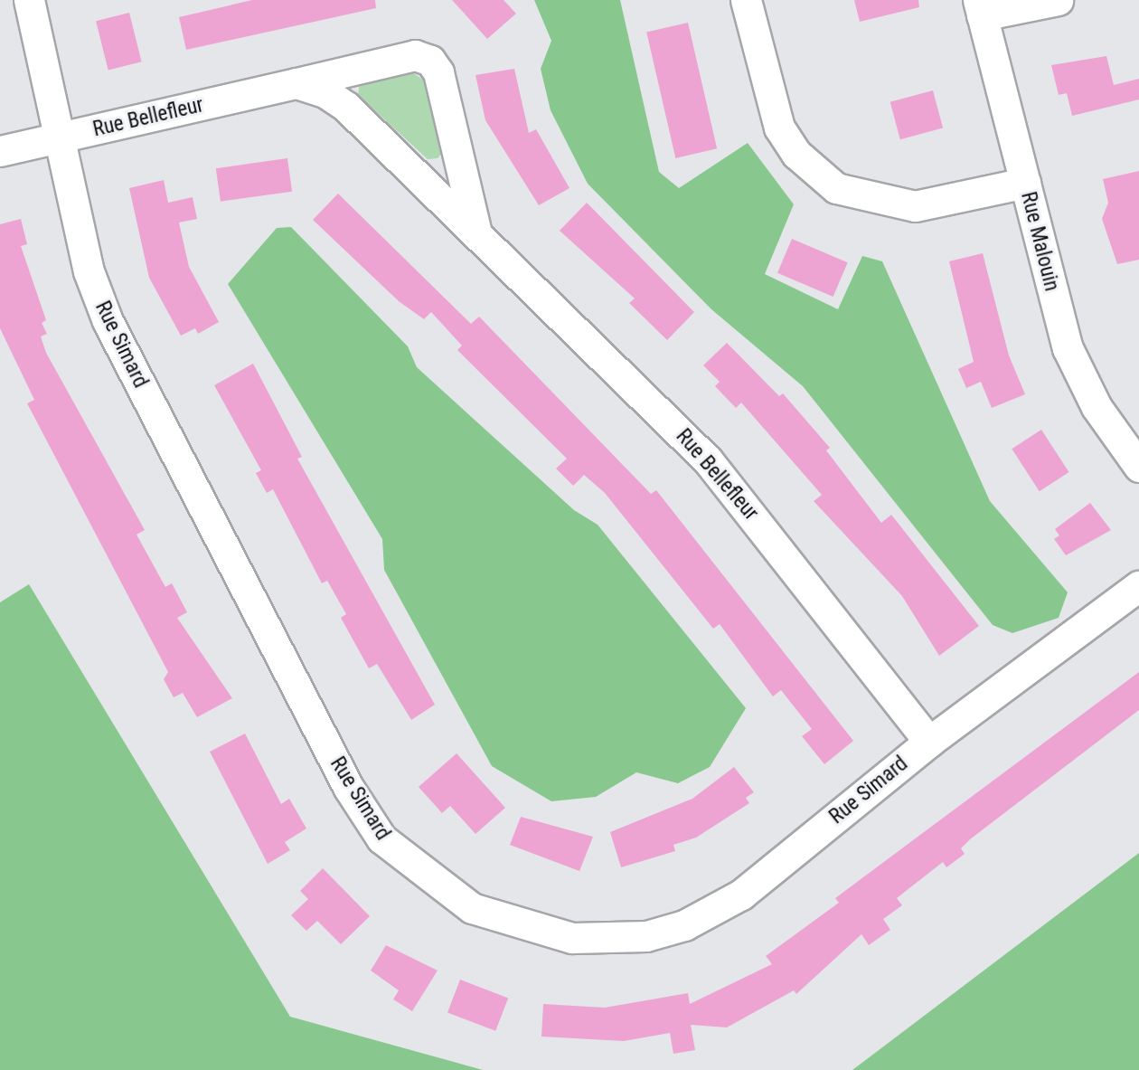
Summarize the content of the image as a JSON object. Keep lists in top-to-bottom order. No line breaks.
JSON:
{"streets":{"street":["Rue Bellefleur","Rue Malouin","Rue Simard"]},"crossings":[["Rue Bellefleur","Rue Simard"]]}
